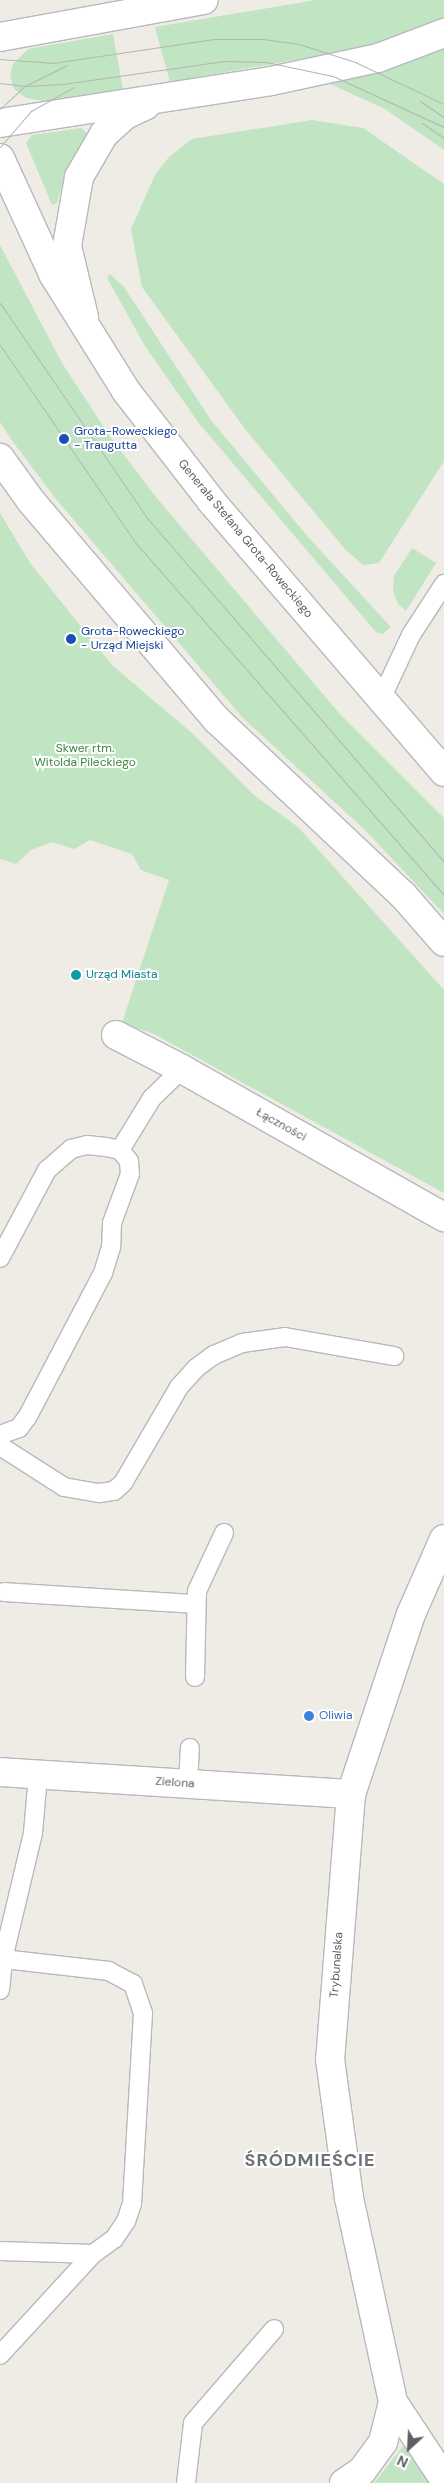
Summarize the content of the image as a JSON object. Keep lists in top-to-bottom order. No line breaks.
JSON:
{"streets":{"street":["Generała Stefana Grota-Roweckiego","Łączności","Zielona","Trybunalska"]},"crossings":[["Zielona","Trybunalska"]],"districts":["ŚRÓDMIEŚCIE"],"parks":["Skwer rtm. Witolda Pileckiego"],"places":["Grota-Roweckiego - Traugutta","Grota-Roweckiego - Urząd Miejski","Urząd Miasta","Oliwia"],"north":"bottom left"}
